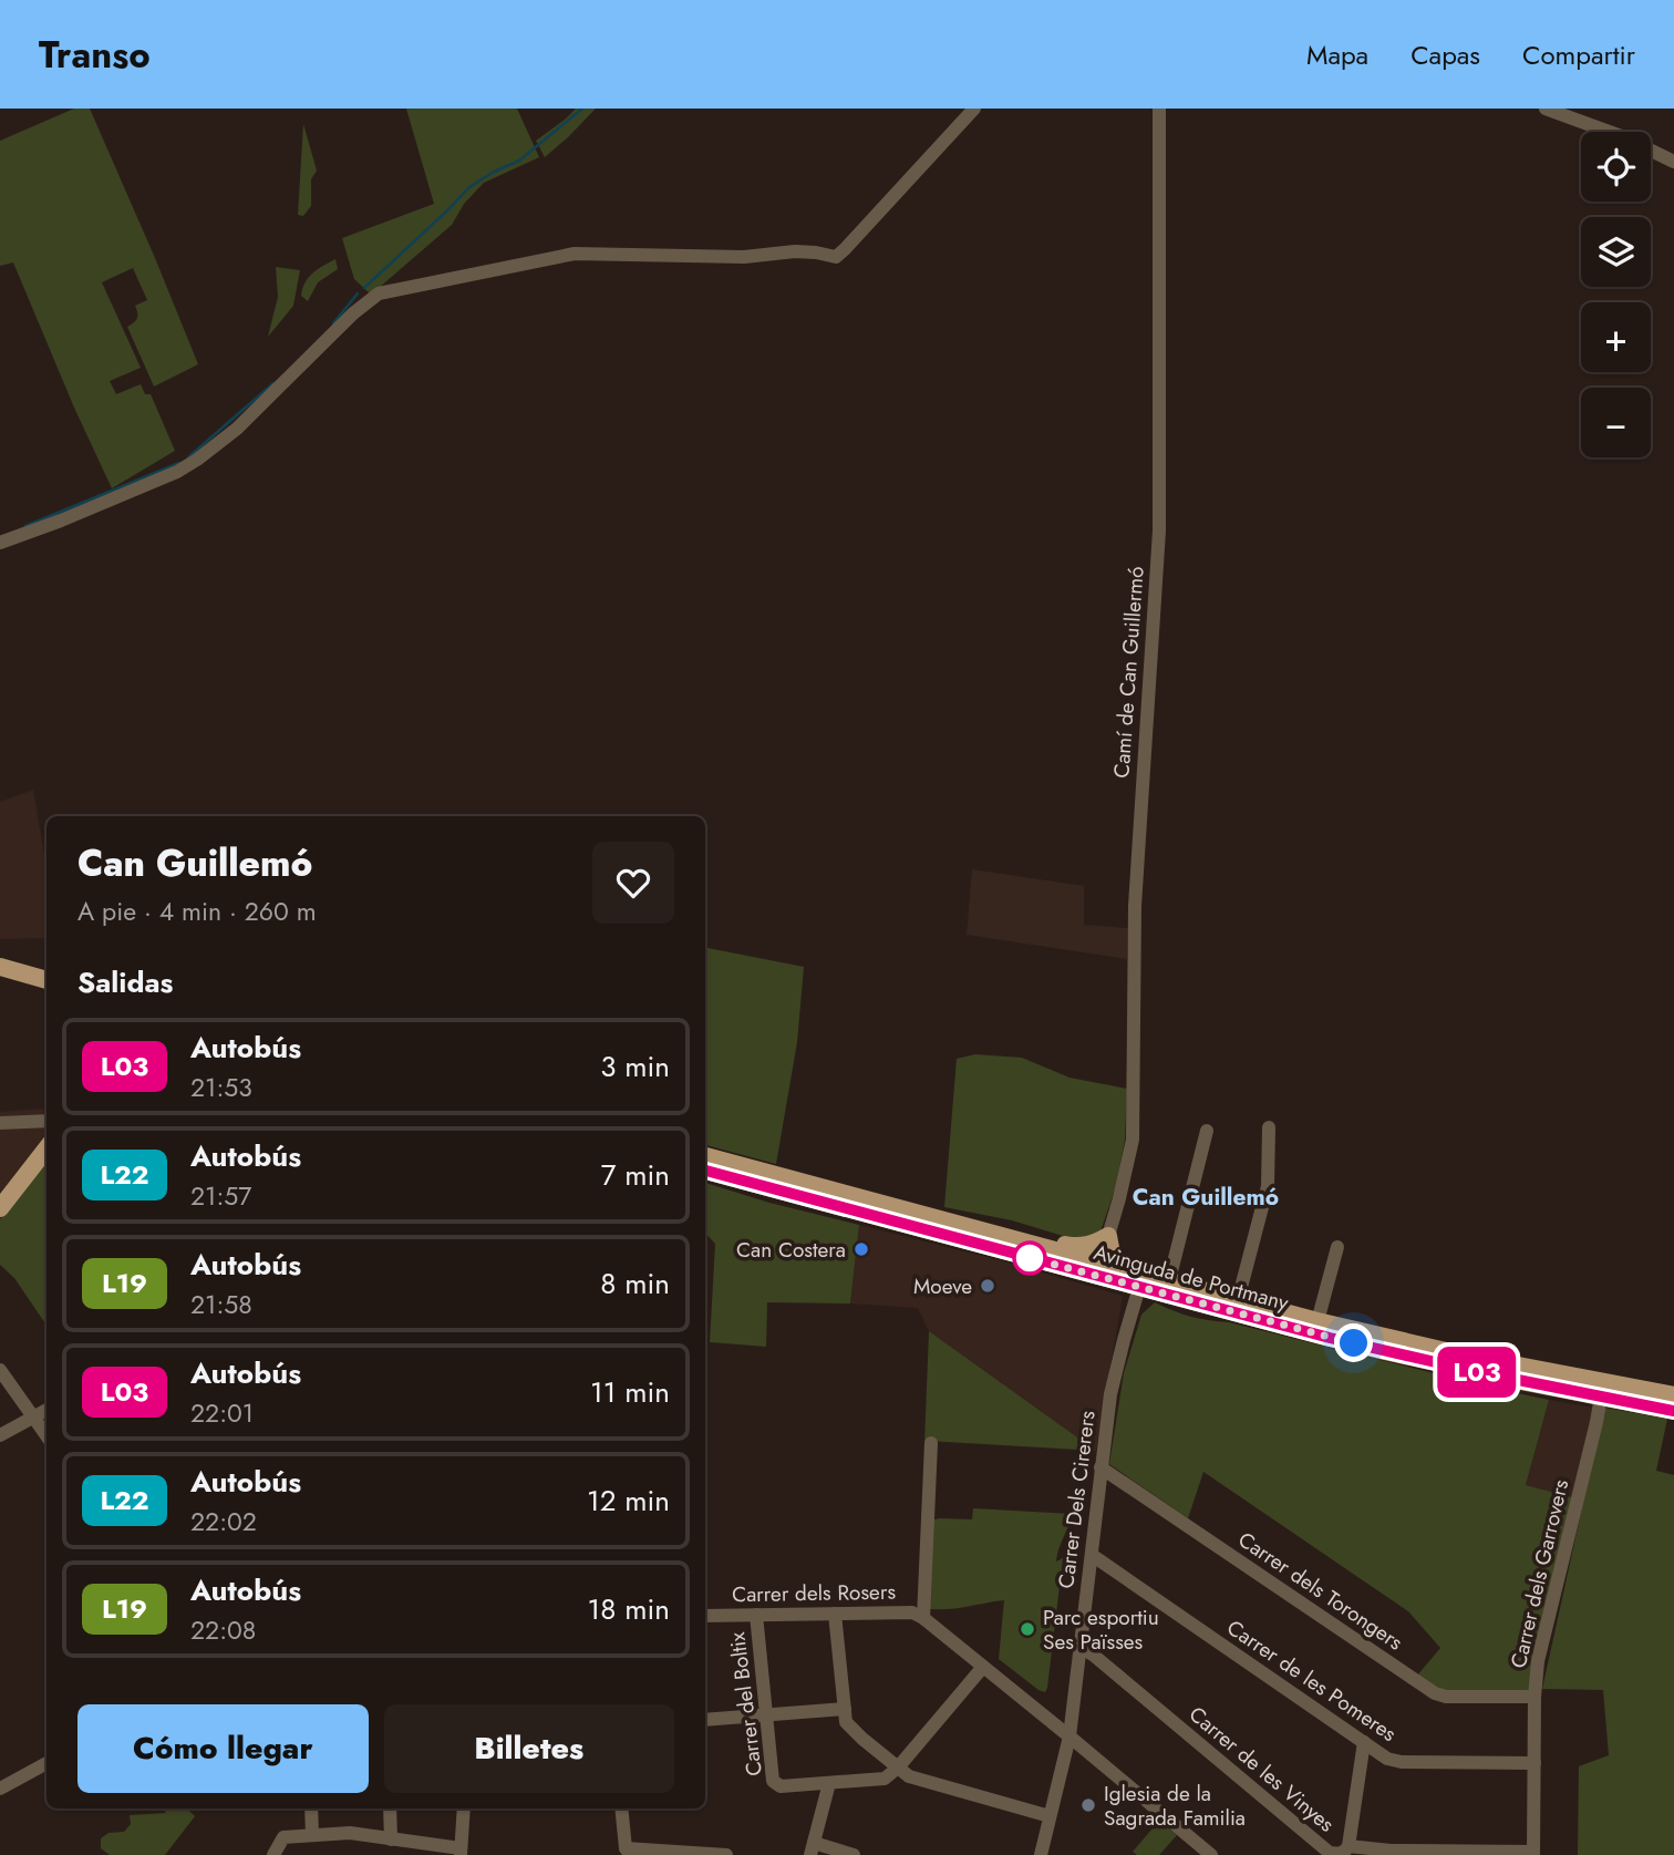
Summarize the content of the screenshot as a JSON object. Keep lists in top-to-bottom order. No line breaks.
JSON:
{"streets":{"main road":["Avinguda de Portmany"],"street":["Camí de Can Guillermó","Carrer Dels Cirerers","Carrer dels Garrovers","Carrer dels Torongers","Carrer dels Rosers","Carrer de les Pomeres","Carrer del Boltix","Carrer de les Vinyes"]},"crossings":[["Avinguda de Portmany","Carrer Dels Cirerers"],["Avinguda de Portmany","Carrer dels Garrovers"],["Carrer Dels Cirerers","Carrer dels Torongers"],["Carrer Dels Cirerers","Carrer dels Rosers"],["Carrer Dels Cirerers","Carrer de les Pomeres"],["Carrer Dels Cirerers","Carrer de les Vinyes"],["Carrer dels Garrovers","Carrer dels Torongers"],["Carrer dels Garrovers","Carrer de les Pomeres"],["Carrer dels Garrovers","Carrer de les Vinyes"],["Carrer dels Rosers","Carrer del Boltix"]],"districts":["Can Guillemó"],"places":["Can Costera","Moeve","Parc esportiu Ses Païsses","Iglesia de la Sagrada Familia"],"lines":["bus line L03"],"page":{"header":"Transo","nav":["Mapa","Capas","Compartir"],"on_map":"L03","map_buttons":["+","−"],"heading":[["Can Guillemó","A pie · 4 min · 260 m"],"Salidas"],"list":[{"mark":"L03","name":"Autobús","note":"21:53","value":"3 min"},{"mark":"L22","name":"Autobús","note":"21:57","value":"7 min"},{"mark":"L19","name":"Autobús","note":"21:58","value":"8 min"},{"mark":"L03","name":"Autobús","note":"22:01","value":"11 min"},{"mark":"L22","name":"Autobús","note":"22:02","value":"12 min"},{"mark":"L19","name":"Autobús","note":"22:08","value":"18 min"}],"buttons":["Cómo llegar","Billetes"]}}
